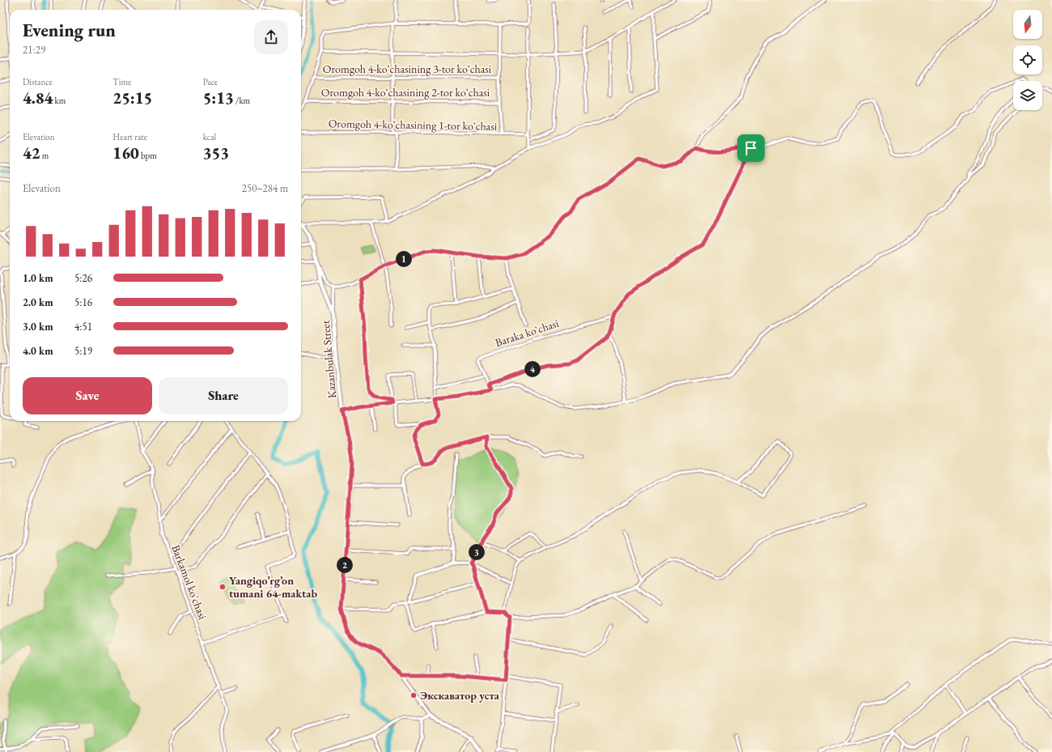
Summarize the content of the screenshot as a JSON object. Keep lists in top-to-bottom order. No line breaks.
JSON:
{"streets":{"main road":["Kazanbulak Street"],"street":["Oromgoh 4-koʻchasining 3-tor koʻchasi","Oromgoh 4-koʻchasining 2-tor koʻchasi","Oromgoh 4-koʻchasining 1-tor koʻchasi","Baraka koʻchasi","Barkamol ko'chasi"]},"crossings":[["Oromgoh 4-koʻchasining 3-tor koʻchasi","Oromgoh 4-koʻchasining 2-tor koʻchasi"]],"places":["Yangiqo’rg’on tumani 64-maktab","Экскаватор уста"],"north":"bottom","page":{"heading":["Evening run","21:29"],"stats":[["Distance","4.84 km"],["Time","25:15"],["Pace","5:13 /km"],["Elevation","42 m"],["Heart rate","160 bpm"],["kcal","353"]],"chart":["Elevation","250–284 m"],"pins":["1","4","3","2"],"list":[{"name":"1.0 km","note":"5:26"},{"name":"2.0 km","note":"5:16"},{"name":"3.0 km","note":"4:51"},{"name":"4.0 km","note":"5:19"}],"buttons":["Save","Share"]}}
